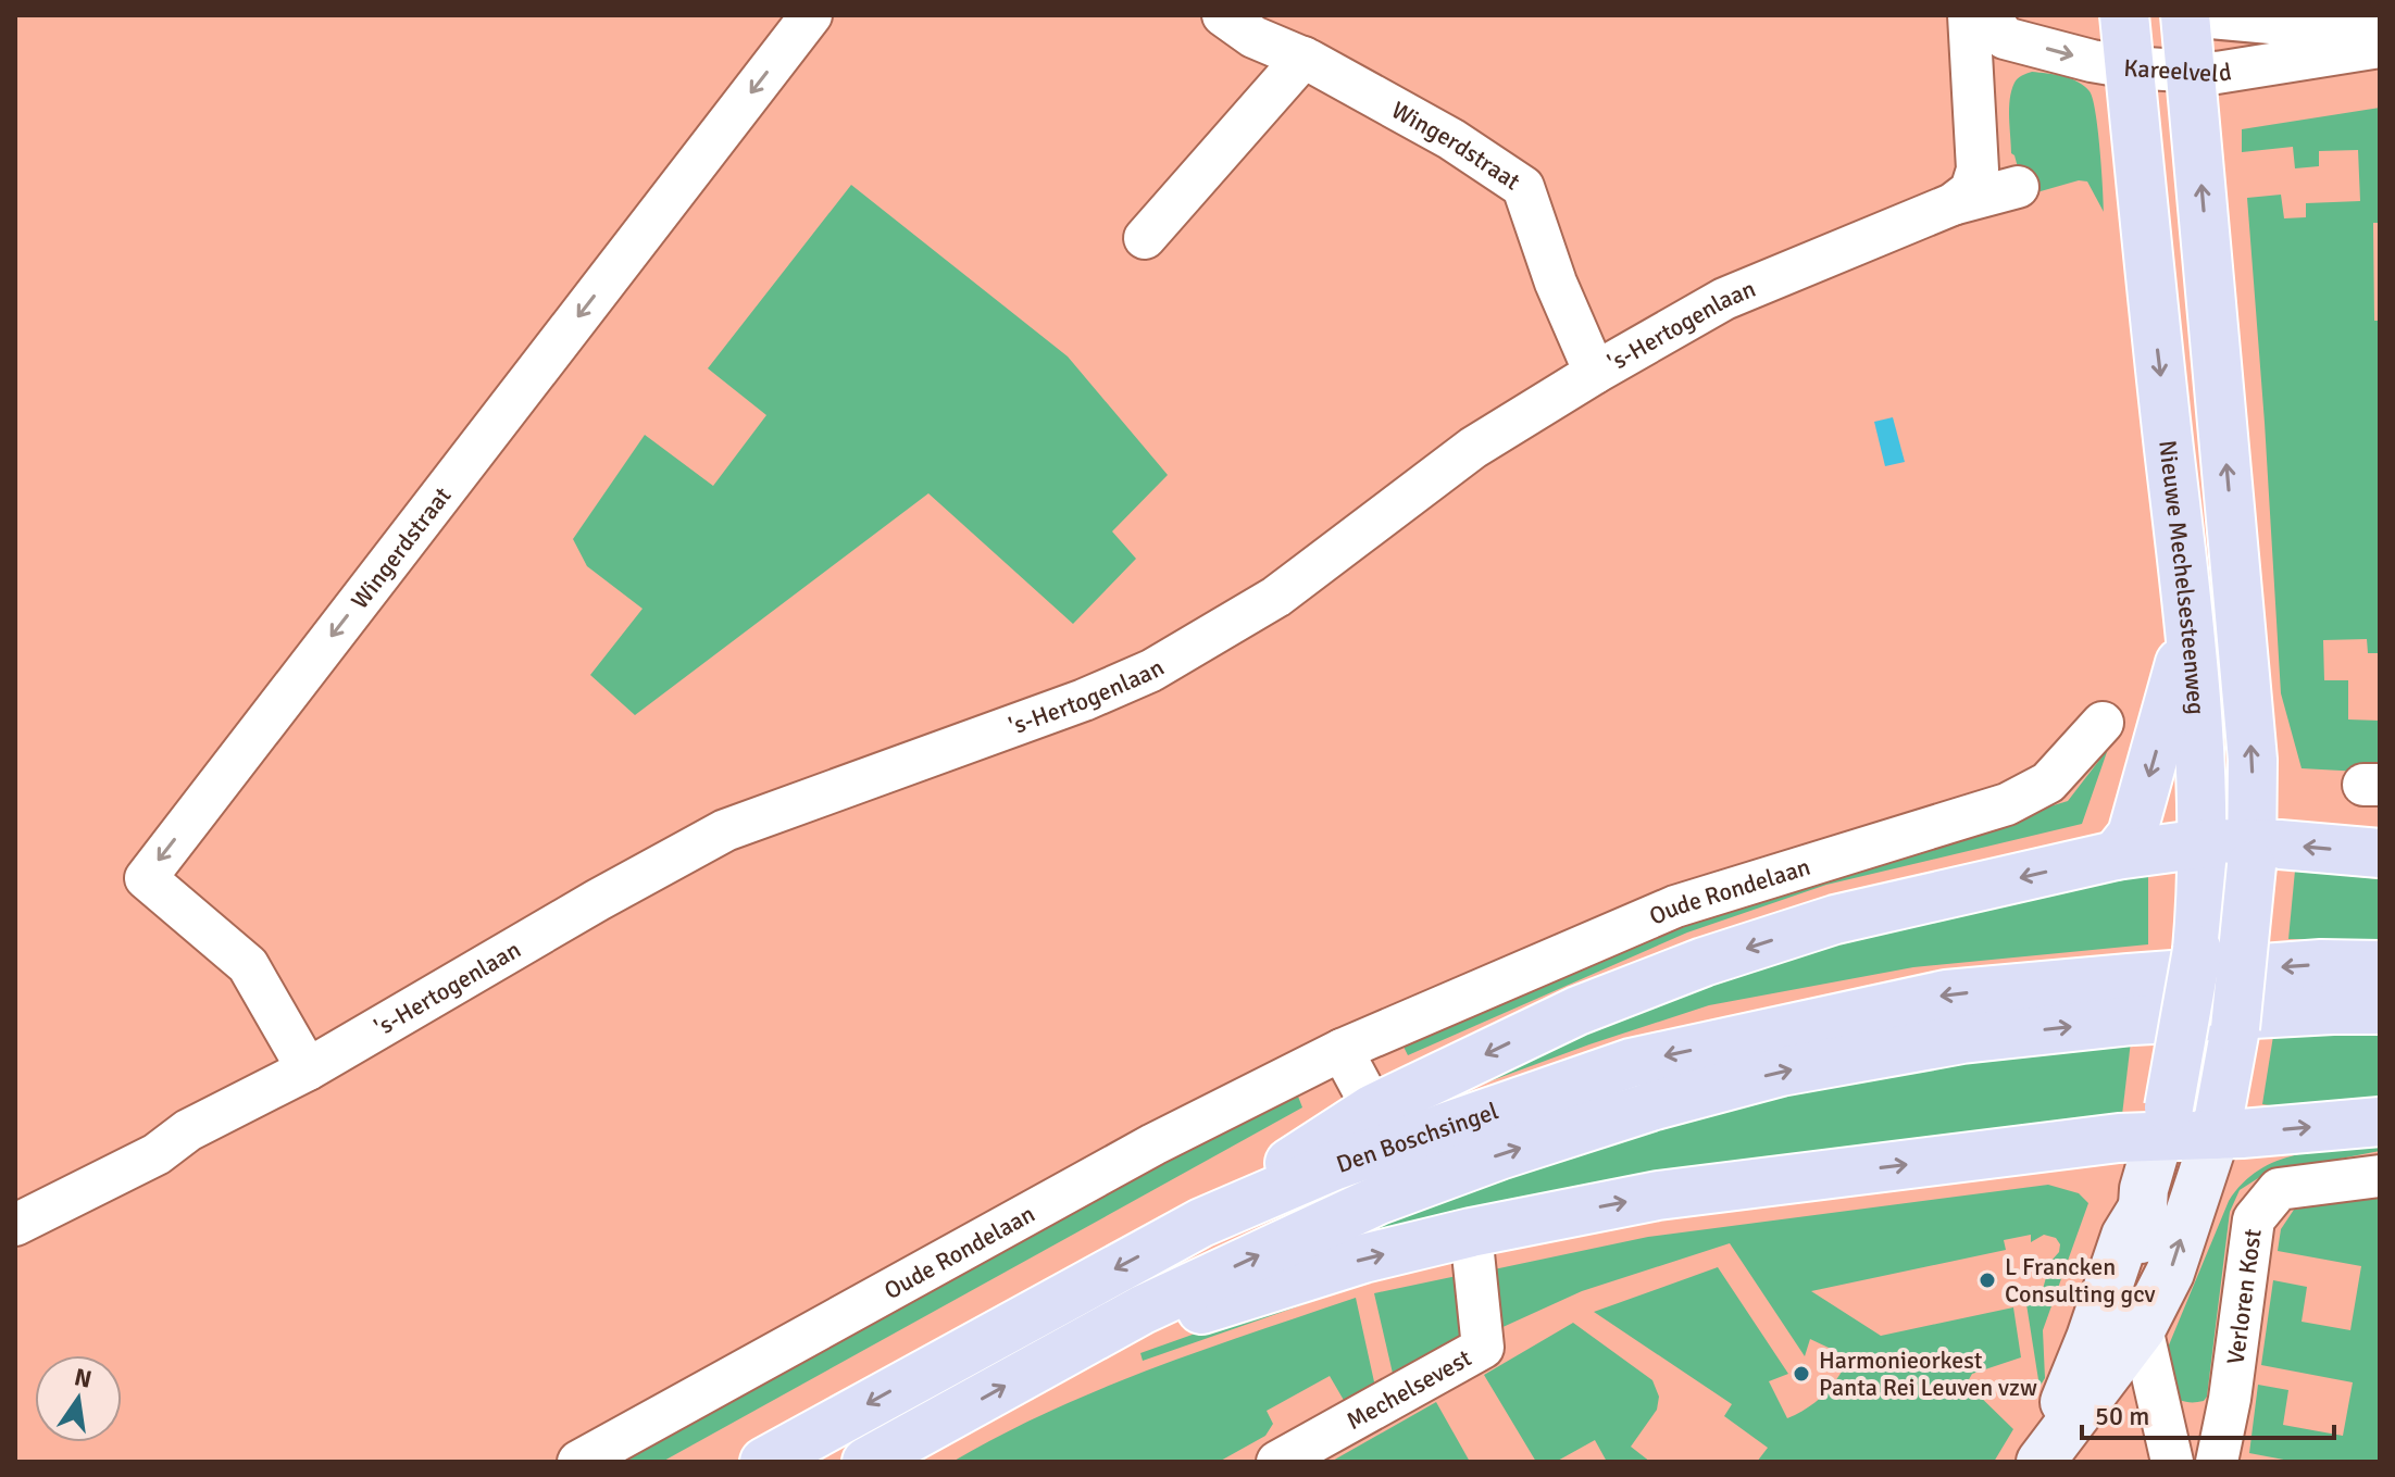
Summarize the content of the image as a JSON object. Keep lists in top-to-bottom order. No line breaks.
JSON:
{"streets":{"main road":["Nieuwe Mechelsesteenweg","Den Boschsingel"],"street":["Kareelveld","Wingerdstraat","'s-Hertogenlaan","Oude Rondelaan","Verloren Kost","Mechelsevest"]},"crossings":[["Kareelveld","Nieuwe Mechelsesteenweg"],["Wingerdstraat","'s-Hertogenlaan"]],"one_way":["Wingerdstraat"],"places":["L Francken Consulting gcv","Harmonieorkest Panta Rei Leuven vzw"],"scale_bar":"50 m","north":"top"}
